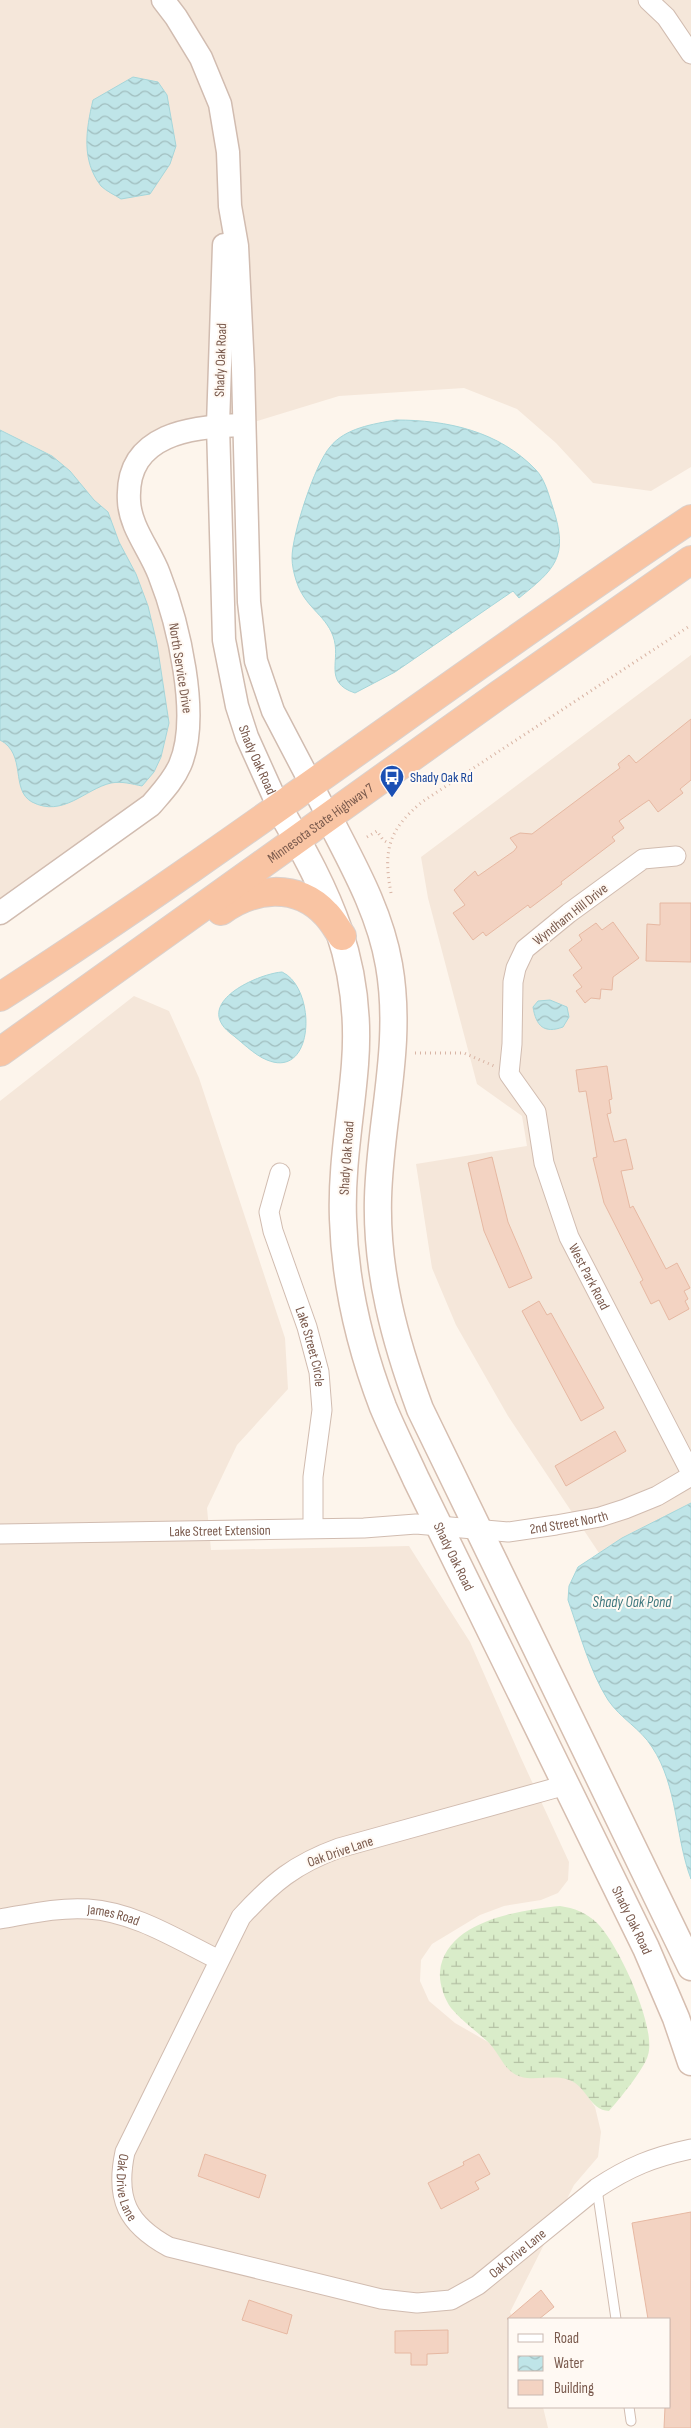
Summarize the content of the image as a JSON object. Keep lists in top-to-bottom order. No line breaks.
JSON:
{"streets":{"highway":["Minnesota State Highway 7"],"main road":["Shady Oak Road"],"street":["North Service Drive","Wyndham Hill Drive","West Park Road","Lake Street Circle","2nd Street North","Lake Street Extension","Oak Drive Lane","James Road"]},"crossings":[["Shady Oak Road","North Service Drive"],["Shady Oak Road","Minnesota State Highway 7"],["Shady Oak Road","2nd Street North"],["Shady Oak Road","Lake Street Extension"],["Shady Oak Road","Oak Drive Lane"],["Wyndham Hill Drive","West Park Road"],["West Park Road","2nd Street North"],["Lake Street Circle","Lake Street Extension"],["2nd Street North","Lake Street Extension"],["Oak Drive Lane","James Road"]],"water":["Shady Oak Pond"],"places":{"bus stop":["Shady Oak Rd"]},"legend":["Road","Water","Building"]}
